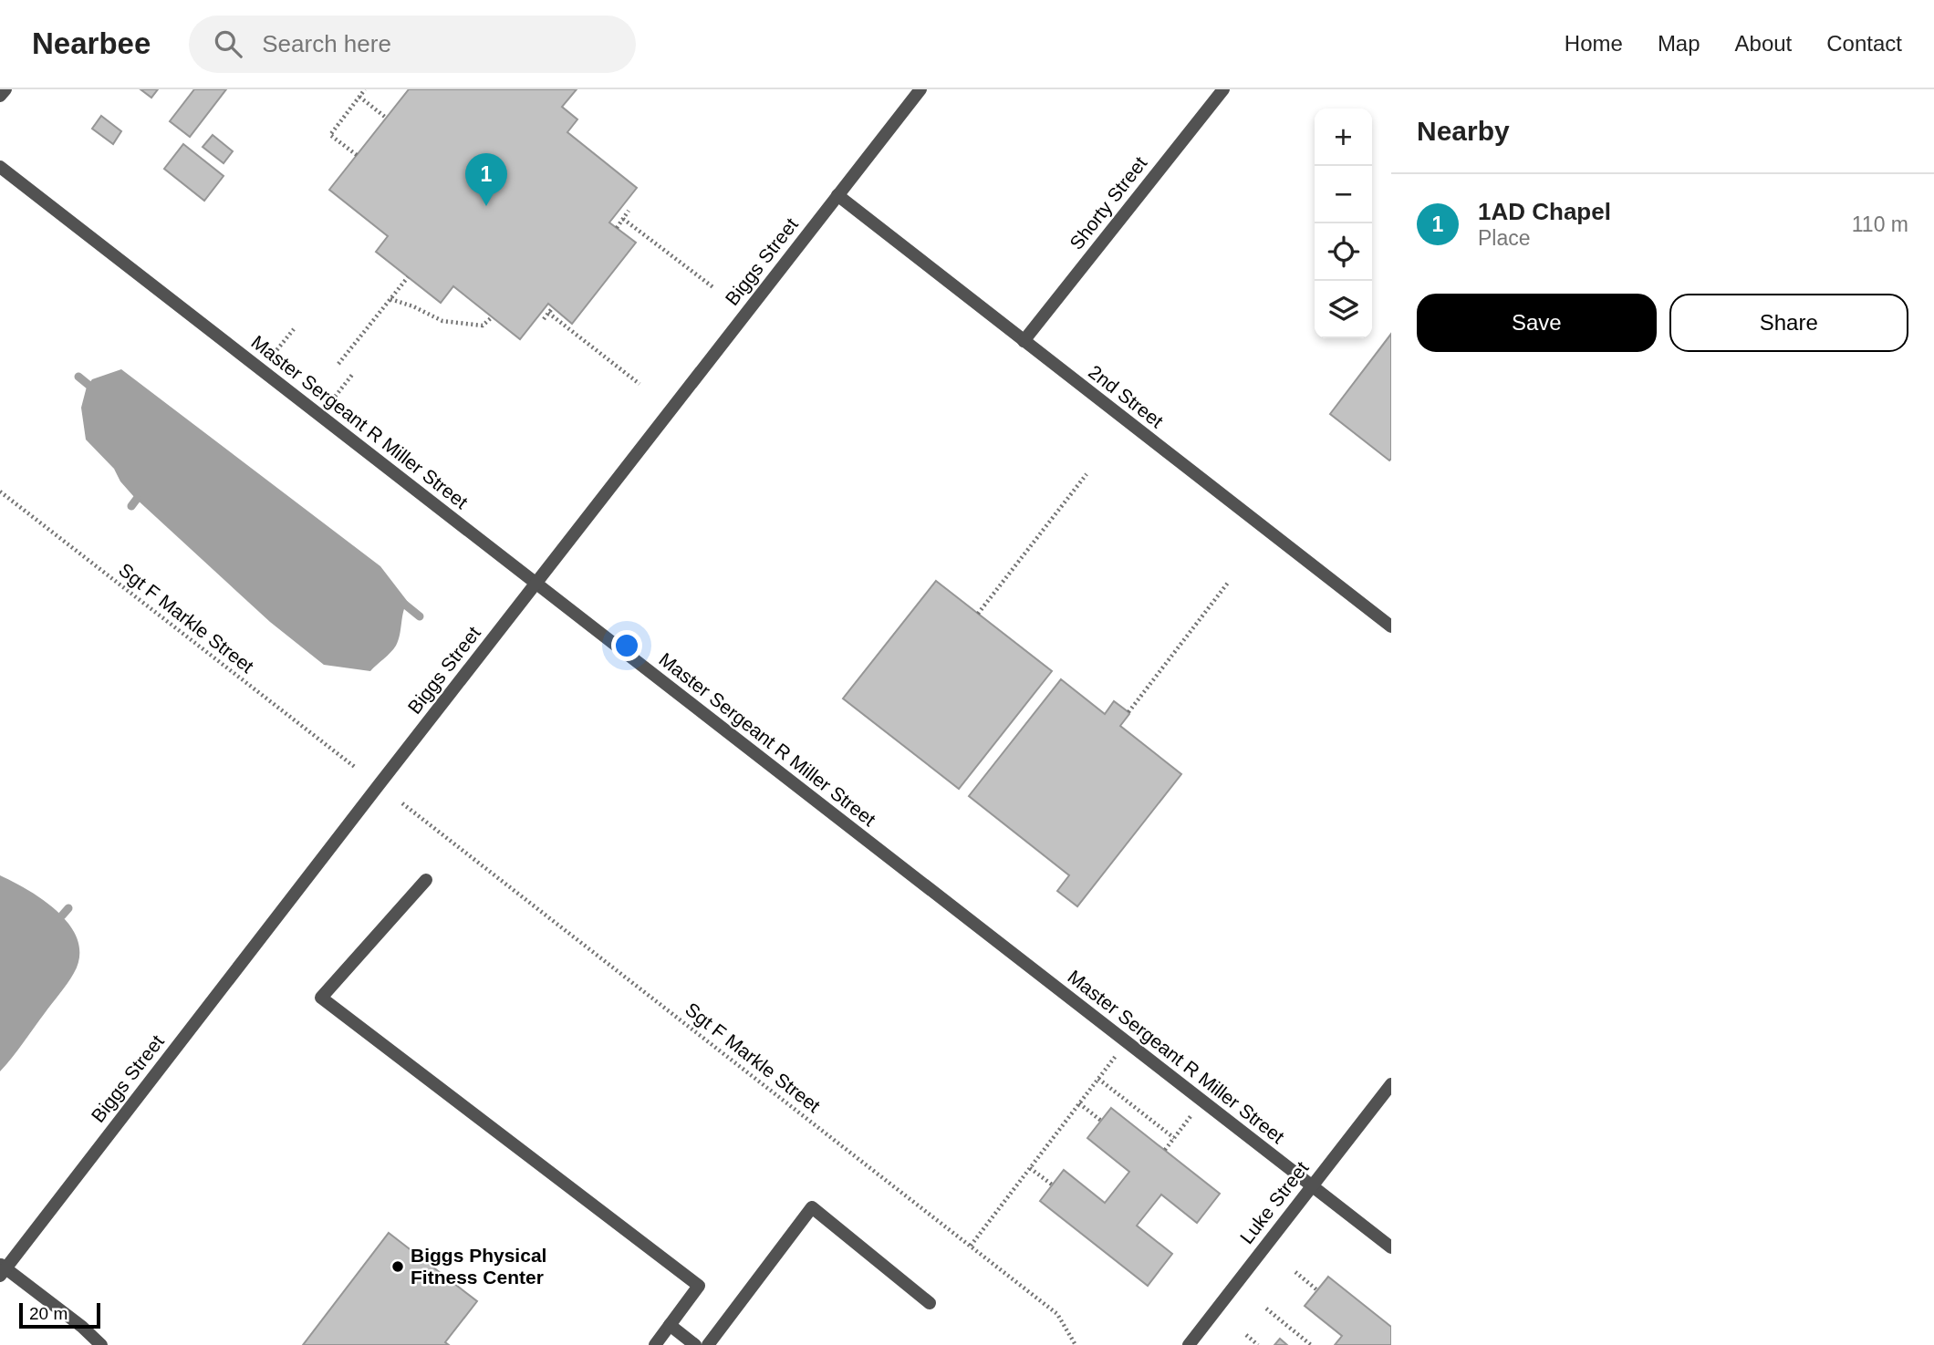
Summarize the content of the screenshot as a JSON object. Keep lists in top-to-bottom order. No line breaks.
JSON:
{"streets":{"street":["Shorty Street","Biggs Street","2nd Street","Master Sergeant R Miller Street","Luke Street"],"path":["Sgt F Markle Street"]},"crossings":[["Shorty Street","2nd Street"],["Biggs Street","2nd Street"],["Biggs Street","Master Sergeant R Miller Street"],["Master Sergeant R Miller Street","Luke Street"]],"places":["Biggs Physical Fitness Center"],"scale_bar":"20 m","page":{"header":"Nearbee","search":"Search here","nav":["Home","Map","About","Contact"],"heading":"Nearby","map_buttons":["+","−"],"pins":"1","list":[{"mark":"1","name":"1AD Chapel","note":"Place","value":"110 m"}],"buttons":["Save","Share"],"scale":"20 m"}}
